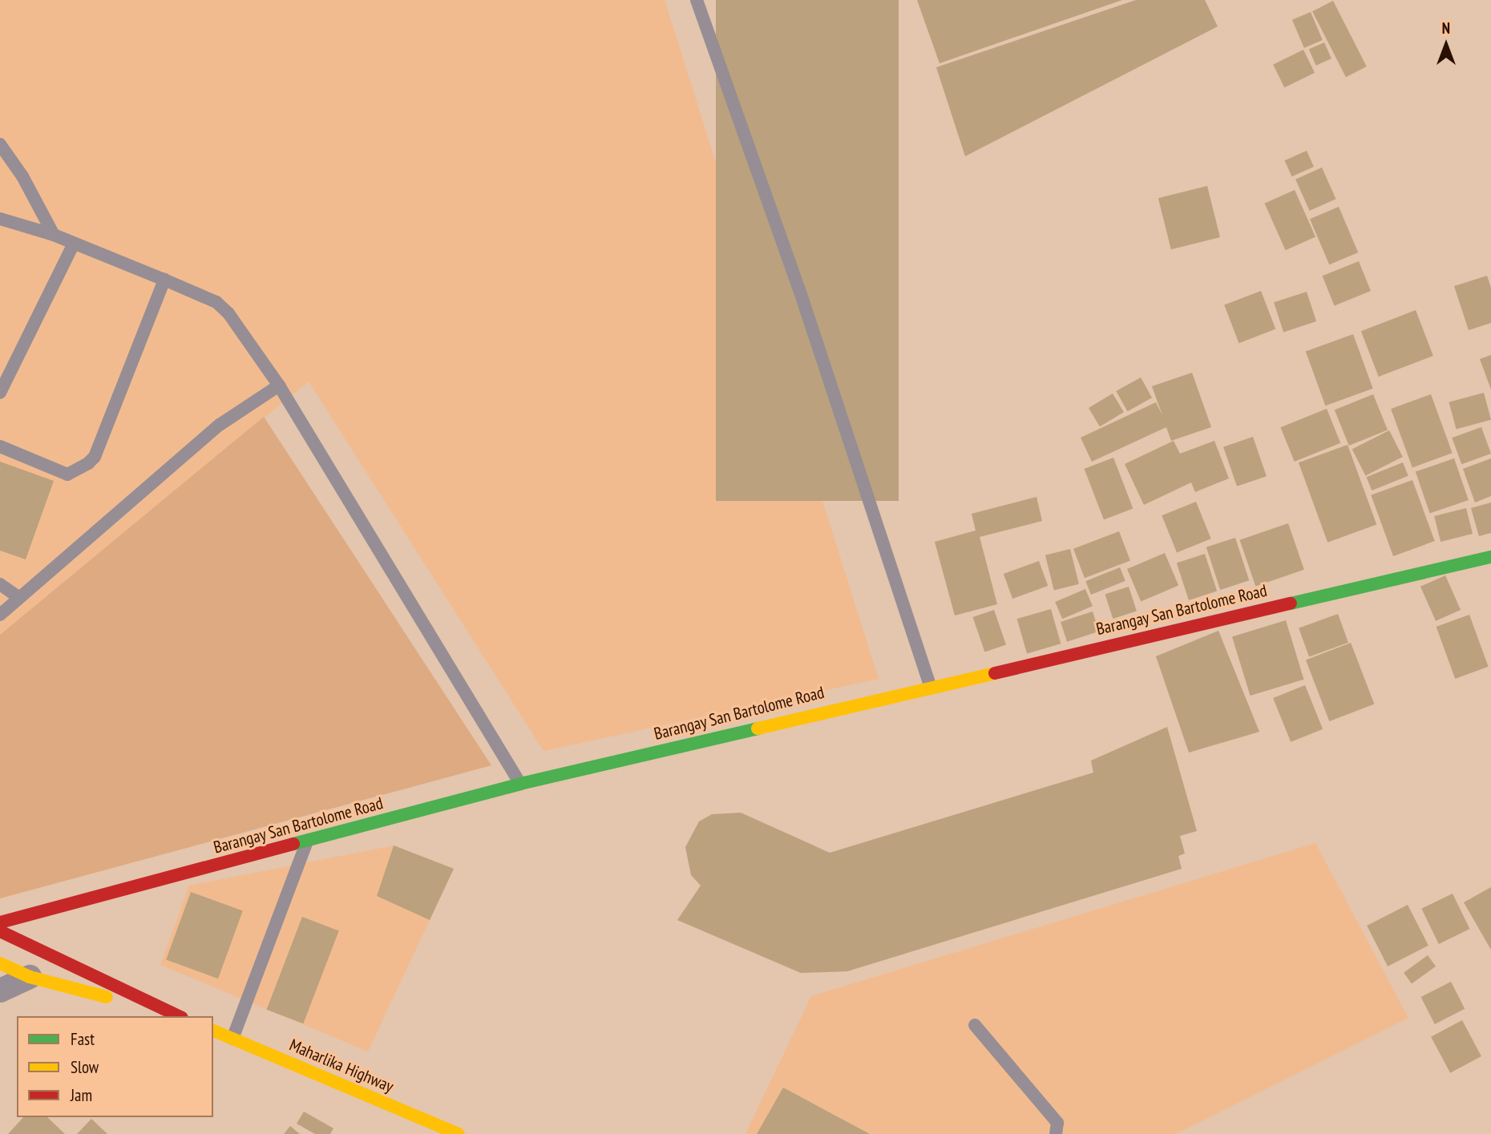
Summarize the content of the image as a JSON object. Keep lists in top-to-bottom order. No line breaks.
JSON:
{"streets":{"main road":["Barangay San Bartolome Road","Maharlika Highway"]},"legend":["Fast","Slow","Jam"],"north":"top"}
